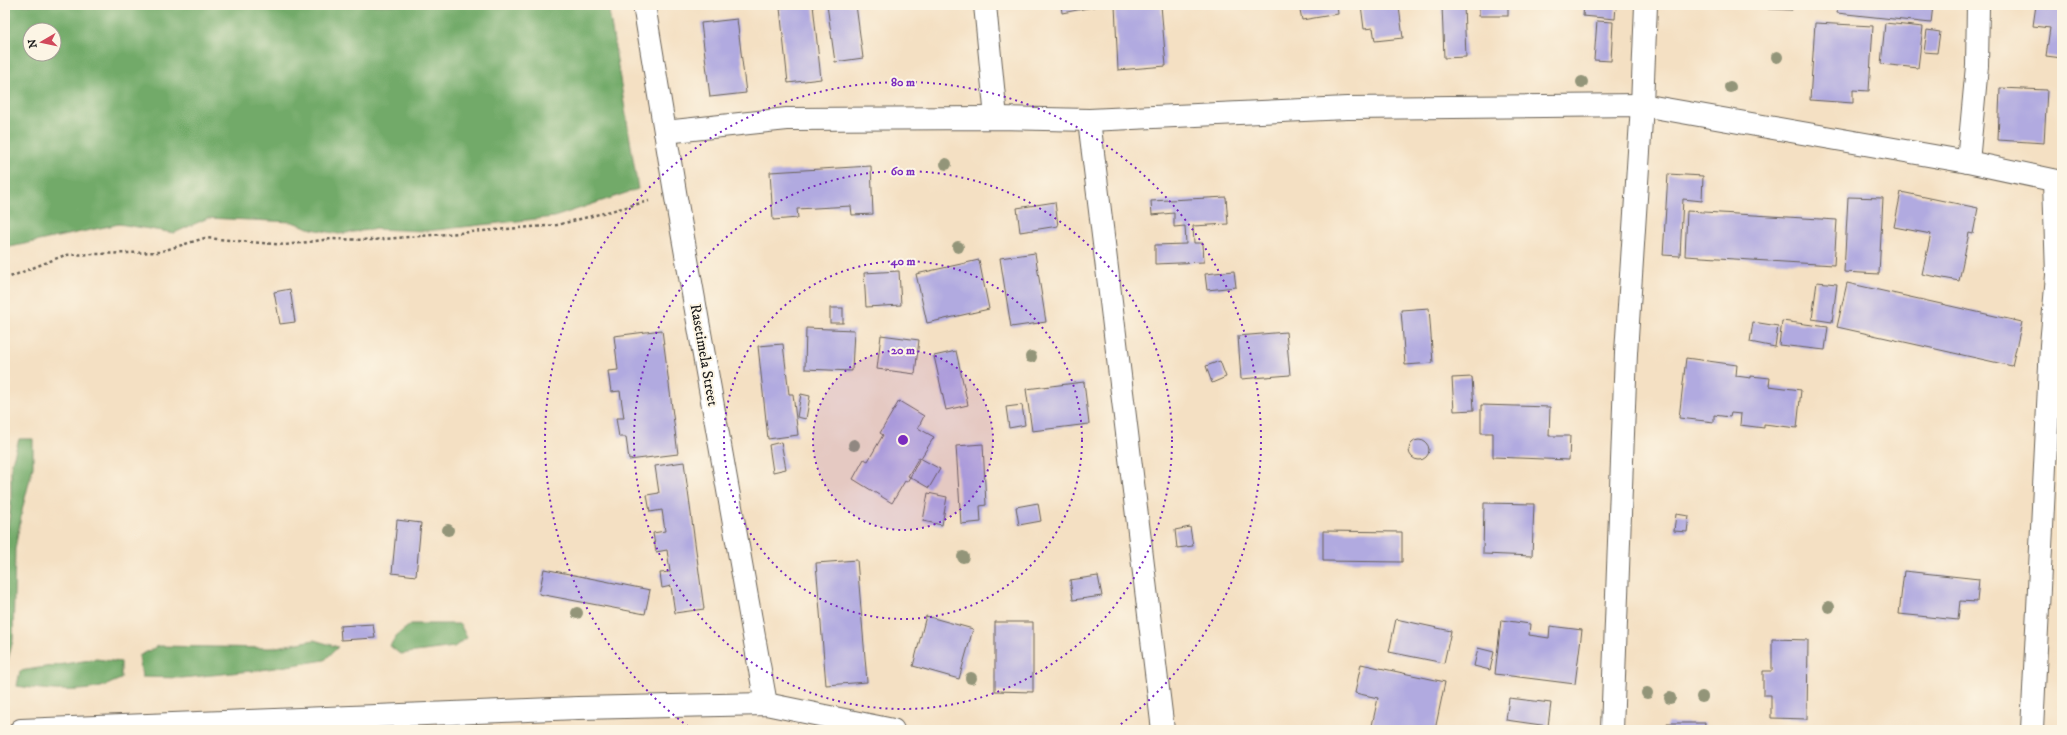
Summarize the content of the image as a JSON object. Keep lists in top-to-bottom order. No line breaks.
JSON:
{"streets":{"street":["Rasetimela Street"]},"north":"left","rings":["80 m","60 m","40 m","20 m"]}
